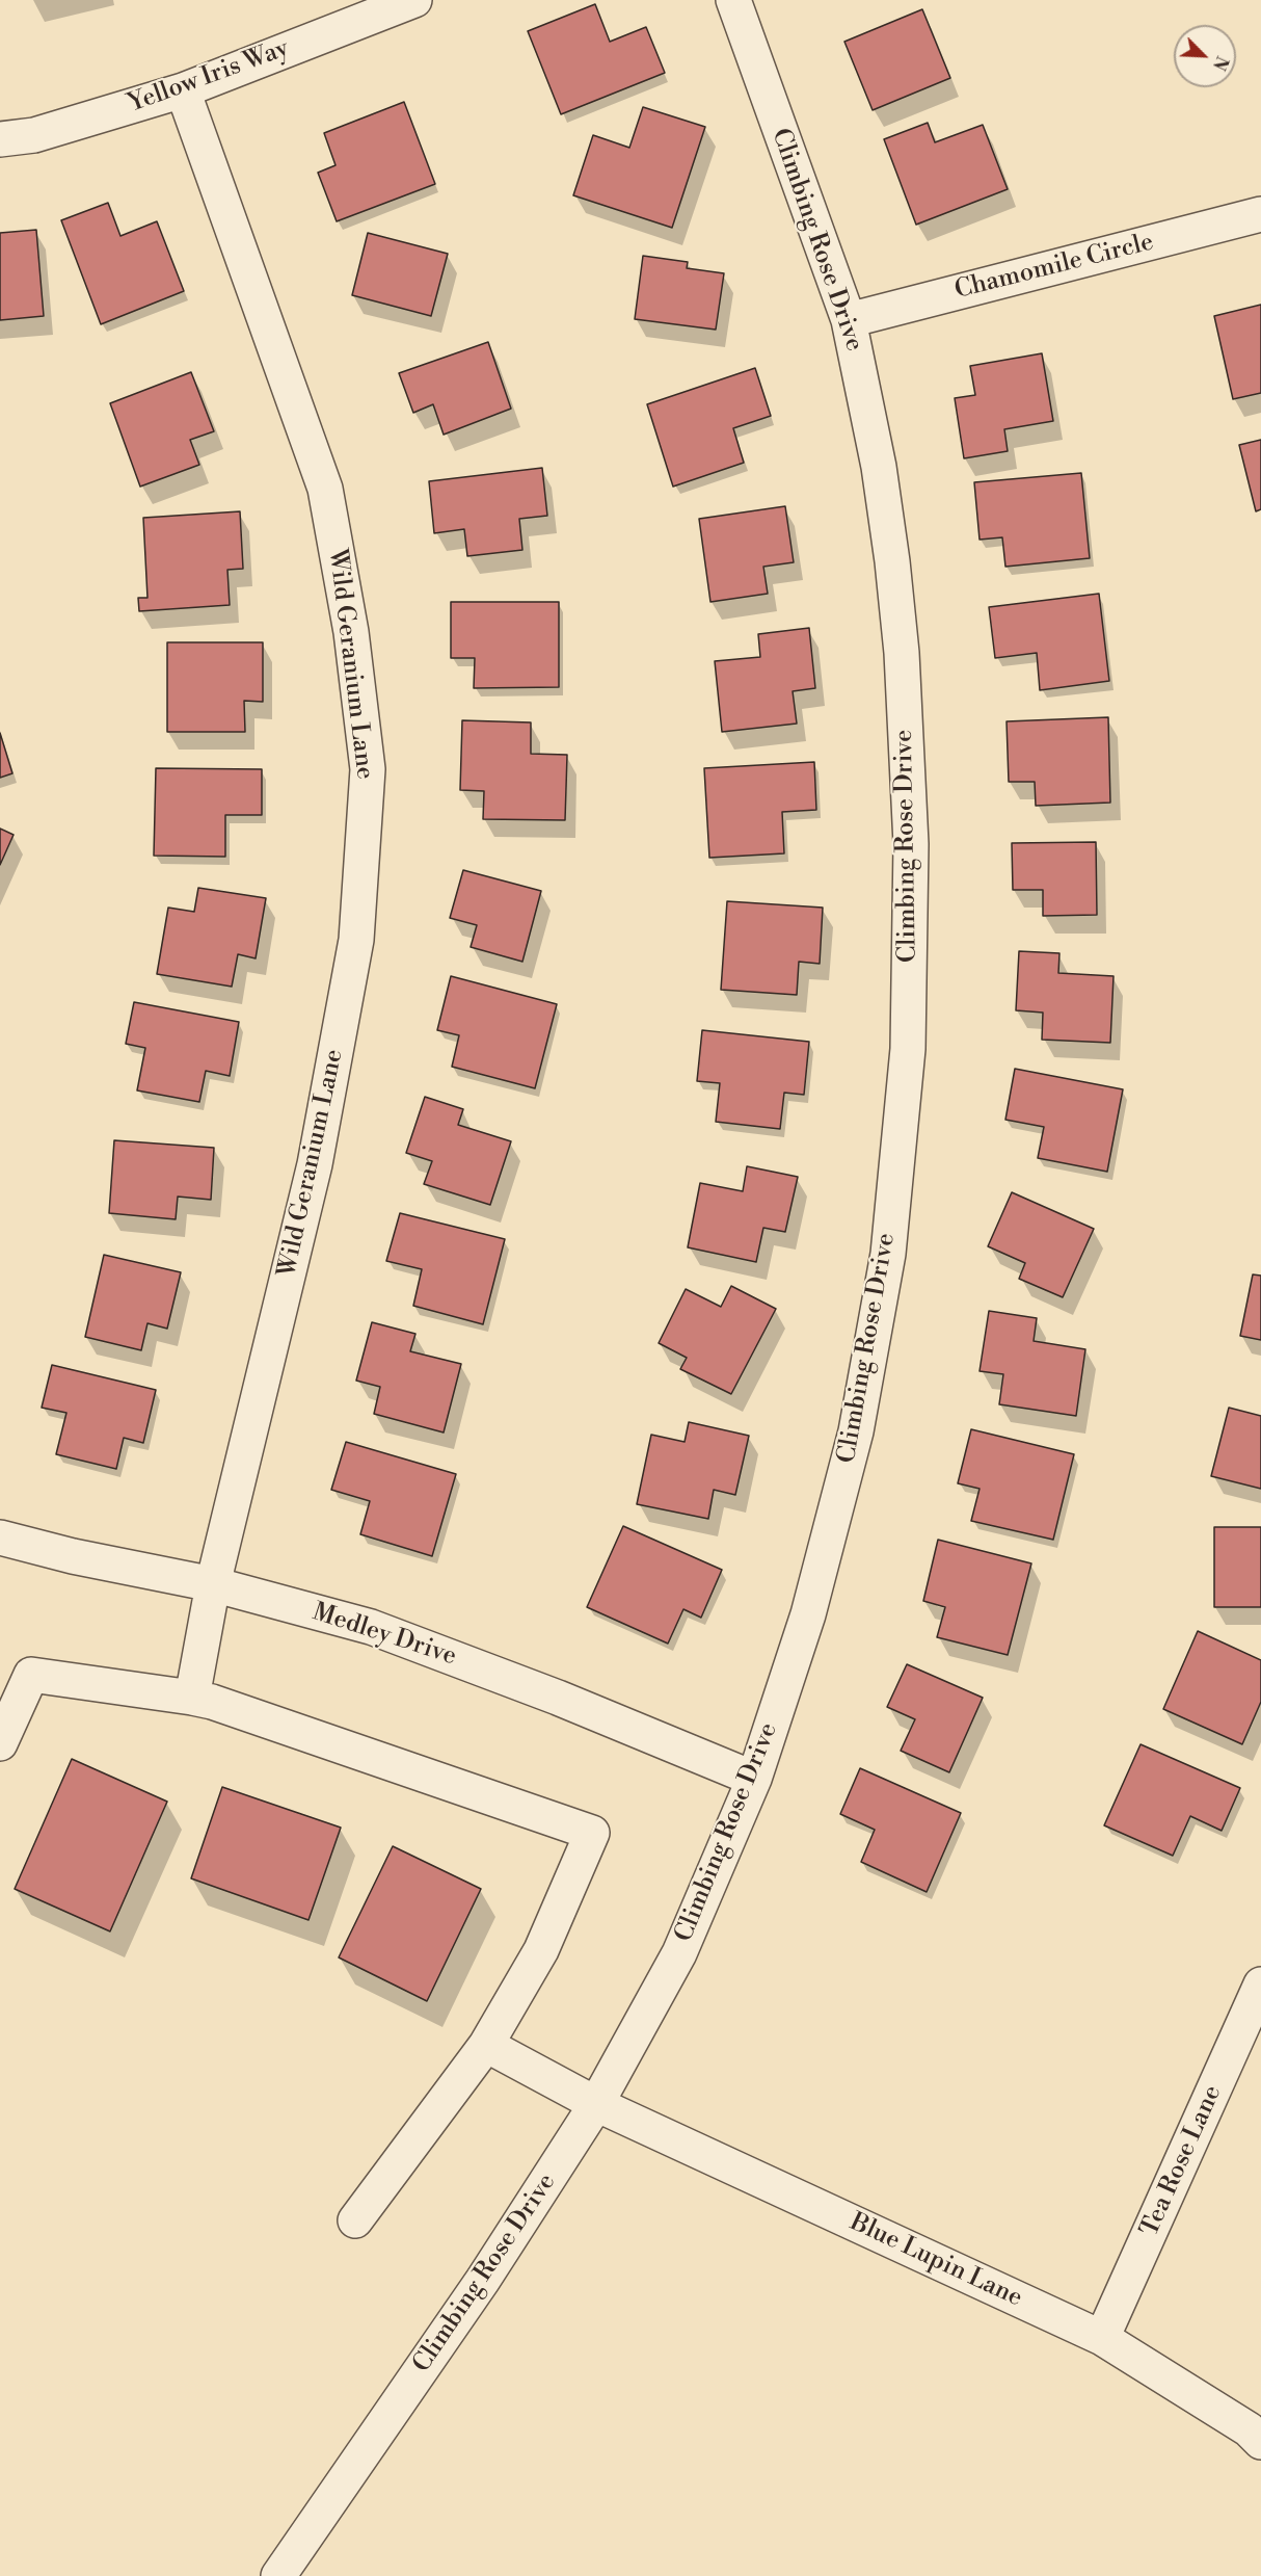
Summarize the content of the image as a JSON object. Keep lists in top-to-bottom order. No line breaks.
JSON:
{"streets":{"street":["Yellow Iris Way","Climbing Rose Drive","Chamomile Circle","Wild Geranium Lane","Medley Drive","Tea Rose Lane","Blue Lupin Lane"]},"crossings":[["Yellow Iris Way","Wild Geranium Lane"],["Climbing Rose Drive","Chamomile Circle"],["Climbing Rose Drive","Medley Drive"],["Climbing Rose Drive","Blue Lupin Lane"],["Wild Geranium Lane","Medley Drive"],["Tea Rose Lane","Blue Lupin Lane"]],"north":"bottom right"}
